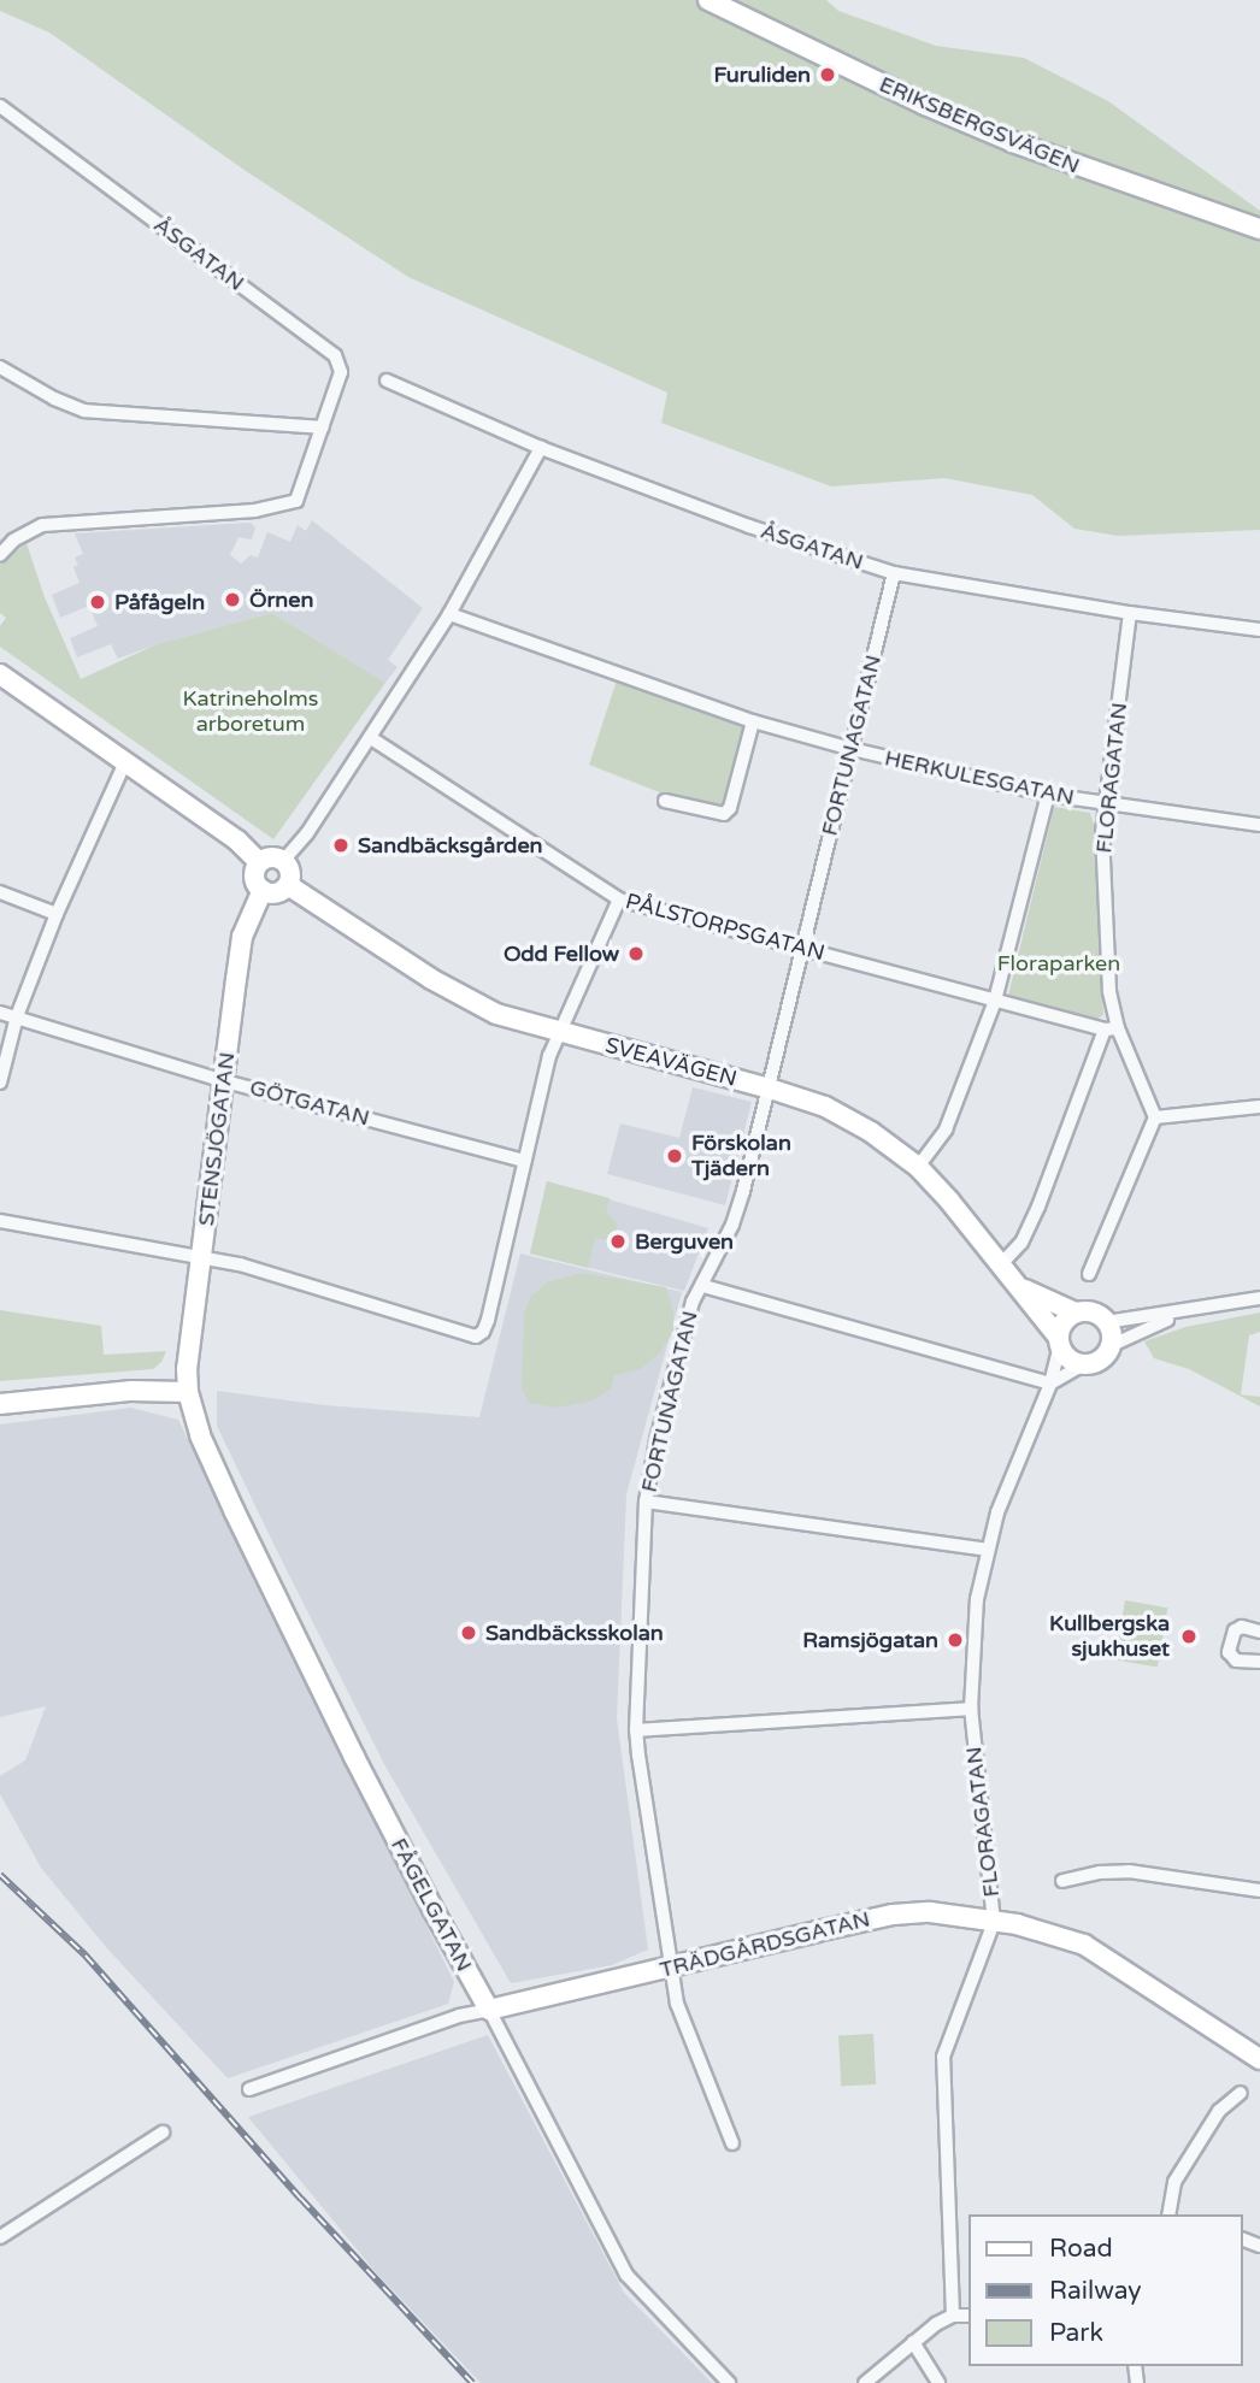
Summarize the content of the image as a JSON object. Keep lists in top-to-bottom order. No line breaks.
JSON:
{"streets":{"street":["ERIKSBERGSVÄGEN","ÅSGATAN","FORTUNAGATAN","HERKULESGATAN","FLORAGATAN","PÅLSTORPSGATAN","SVEAVÄGEN","GÖTGATAN","STENSJÖGATAN","FÅGELGATAN","TRÄDGÅRDSGATAN"]},"crossings":[["ÅSGATAN","FORTUNAGATAN"],["ÅSGATAN","FLORAGATAN"],["FORTUNAGATAN","HERKULESGATAN"],["FORTUNAGATAN","PÅLSTORPSGATAN"],["FORTUNAGATAN","SVEAVÄGEN"],["FORTUNAGATAN","TRÄDGÅRDSGATAN"],["HERKULESGATAN","FLORAGATAN"],["FLORAGATAN","PÅLSTORPSGATAN"],["FLORAGATAN","SVEAVÄGEN"],["FLORAGATAN","TRÄDGÅRDSGATAN"],["SVEAVÄGEN","STENSJÖGATAN"],["GÖTGATAN","STENSJÖGATAN"],["STENSJÖGATAN","FÅGELGATAN"],["FÅGELGATAN","TRÄDGÅRDSGATAN"]],"parks":["Katrineholms arboretum","Floraparken"],"places":["Furuliden","Örnen","Påfågeln","Sandbäcksgården","Odd Fellow","Förskolan Tjädern","Berguven","Sandbäcksskolan","Kullbergska sjukhuset","Ramsjögatan"],"legend":["Road","Railway","Park"]}
